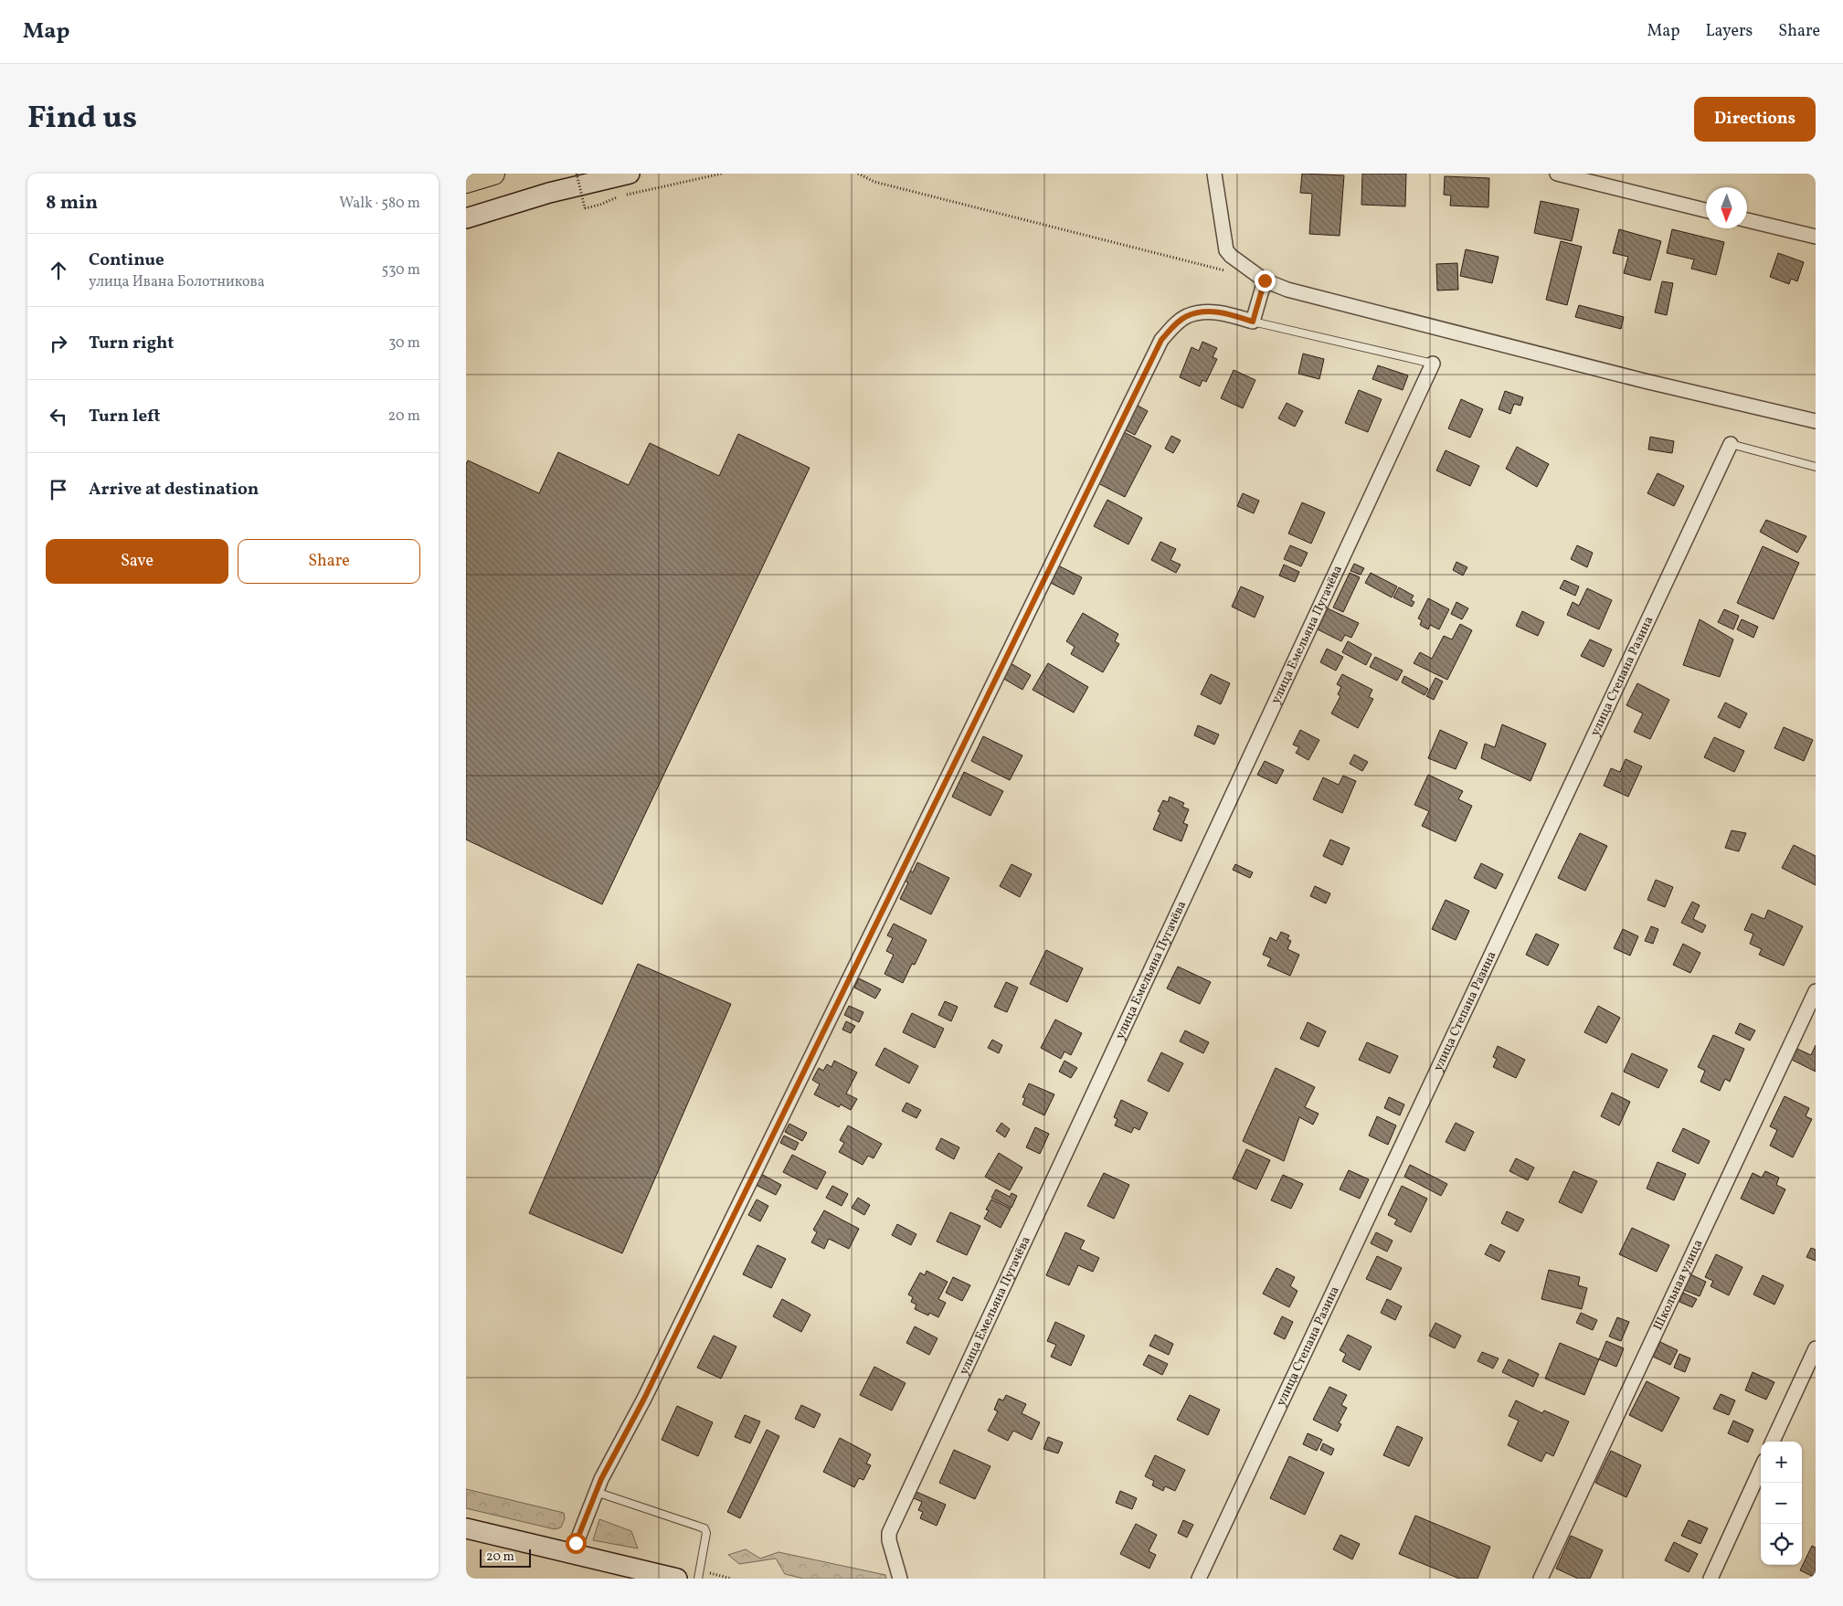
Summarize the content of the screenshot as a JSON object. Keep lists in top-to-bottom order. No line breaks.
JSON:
{"streets":{"street":["улица Емельяна Пугачёва","улица Степана Разина","Школьная улица"]},"scale_bar":"20 m","north":"bottom","page":{"header":"Map","nav":["Map","Layers","Share"],"title":"Find us","buttons":["Directions",["Save","Share"]],"heading":["8 min","Walk · 580 m"],"list":[["Continue","улица Ивана Болотникова","530 m"],["Turn right","30 m"],["Turn left","20 m"],"Arrive at destination"],"map_buttons":["+","−"],"scale":"20 m"}}
